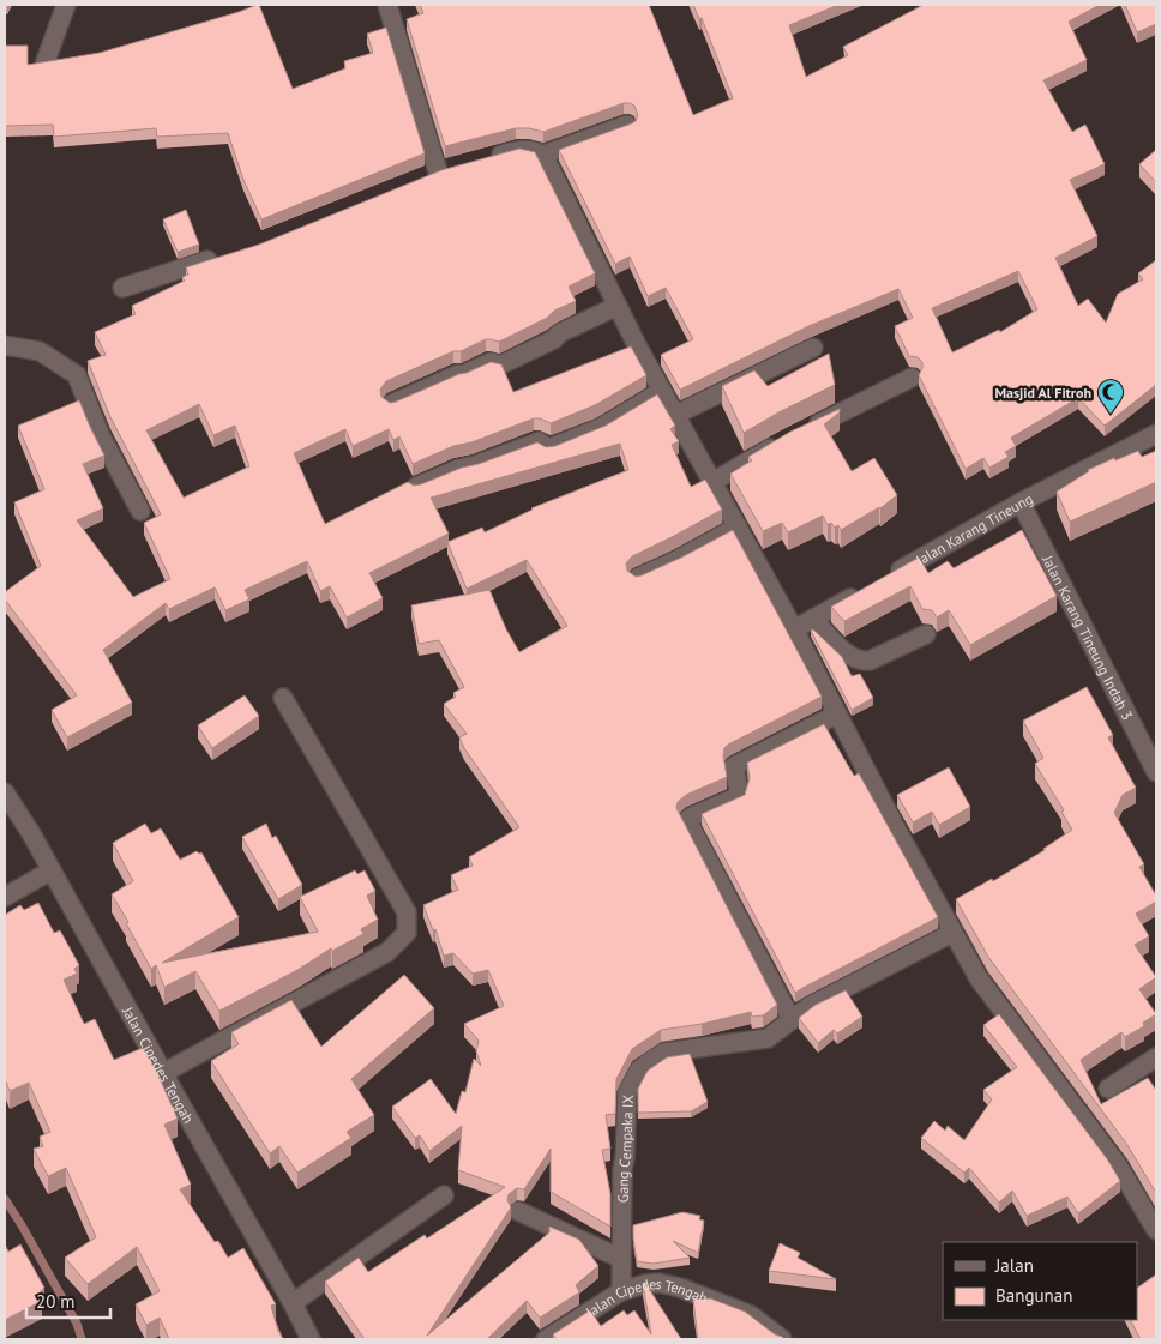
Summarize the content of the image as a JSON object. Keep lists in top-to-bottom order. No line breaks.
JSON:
{"streets":{"street":["Jalan Karang Tineung","Jalan Karang Tineung Indah 3","Jalan Cipedes Tengah","Gang Cempaka IX"]},"crossings":[["Jalan Karang Tineung","Jalan Karang Tineung Indah 3"],["Jalan Cipedes Tengah","Gang Cempaka IX"]],"places":{"mosque":["Masjid Al Fitroh"]},"legend":["Jalan","Bangunan"],"scale_bar":"20 m"}
